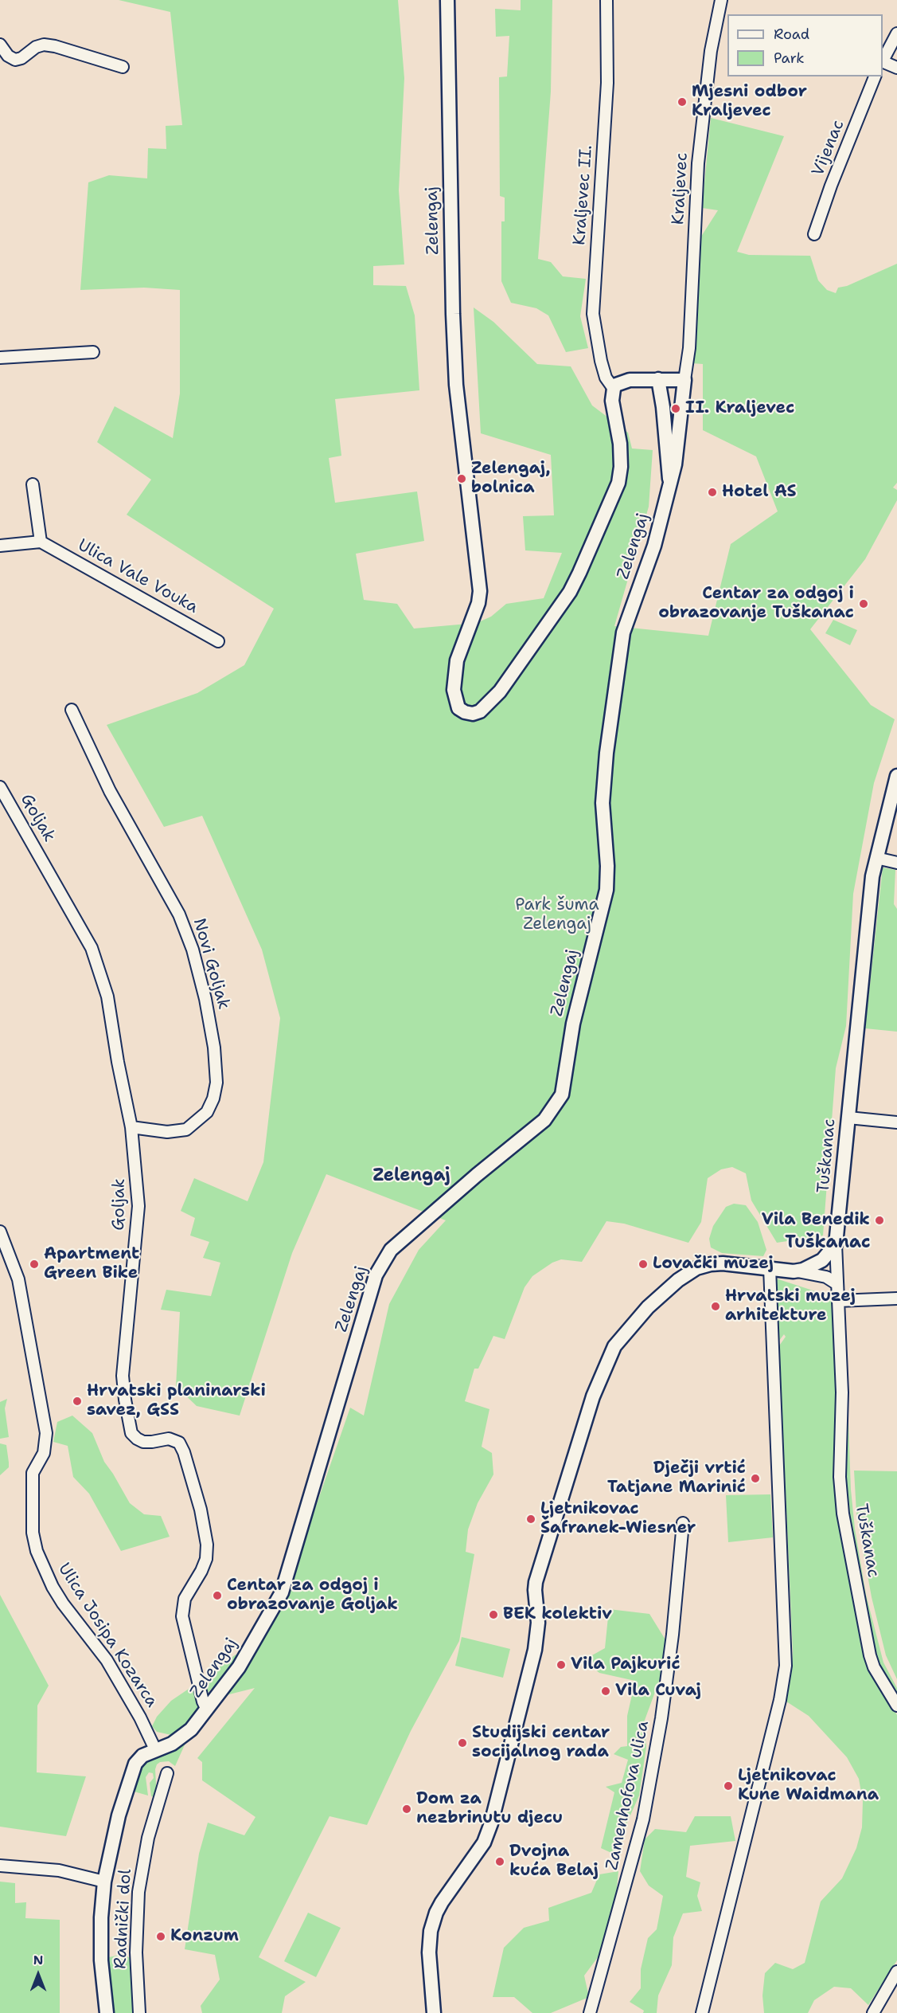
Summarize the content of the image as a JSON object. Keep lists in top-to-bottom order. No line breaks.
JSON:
{"streets":{"street":["Vijenac","Kraljevec","Kraljevec II.","Zelengaj","Ulica Vale Vouka","Goljak","Novi Goljak","Tuškanac","Ulica Josipa Kozarca","Zamenhofova ulica","Radnički dol"]},"crossings":[["Kraljevec","Zelengaj"],["Kraljevec II.","Zelengaj"],["Zelengaj","Goljak"],["Zelengaj","Ulica Josipa Kozarca"],["Goljak","Novi Goljak"]],"districts":["Zelengaj","Tuškanac"],"parks":["Park šuma Zelengaj"],"places":["Mjesni odbor Kraljevec","II. Kraljevec","Zelengaj, bolnica","Hotel AS","Centar za odgoj i obrazovanje Tuškanac","Vila Benedik","Apartment Green Bike","Lovački muzej","Hrvatski muzej arhitekture","Hrvatski planinarski savez, GSS","Dječji vrtić Tatjane Marinić","Ljetnikovac Šafranek-Wiesner","Centar za odgoj i obrazovanje Goljak","BEK kolektiv","Vila Pajkurić","Vila Cuvaj","Studijski centar socijalnog rada","Ljetnikovac Kune Waidmana","Dom za nezbrinutu djecu","Dvojna kuća Belaj","Konzum"],"legend":["Road","Park"],"north":"top"}
